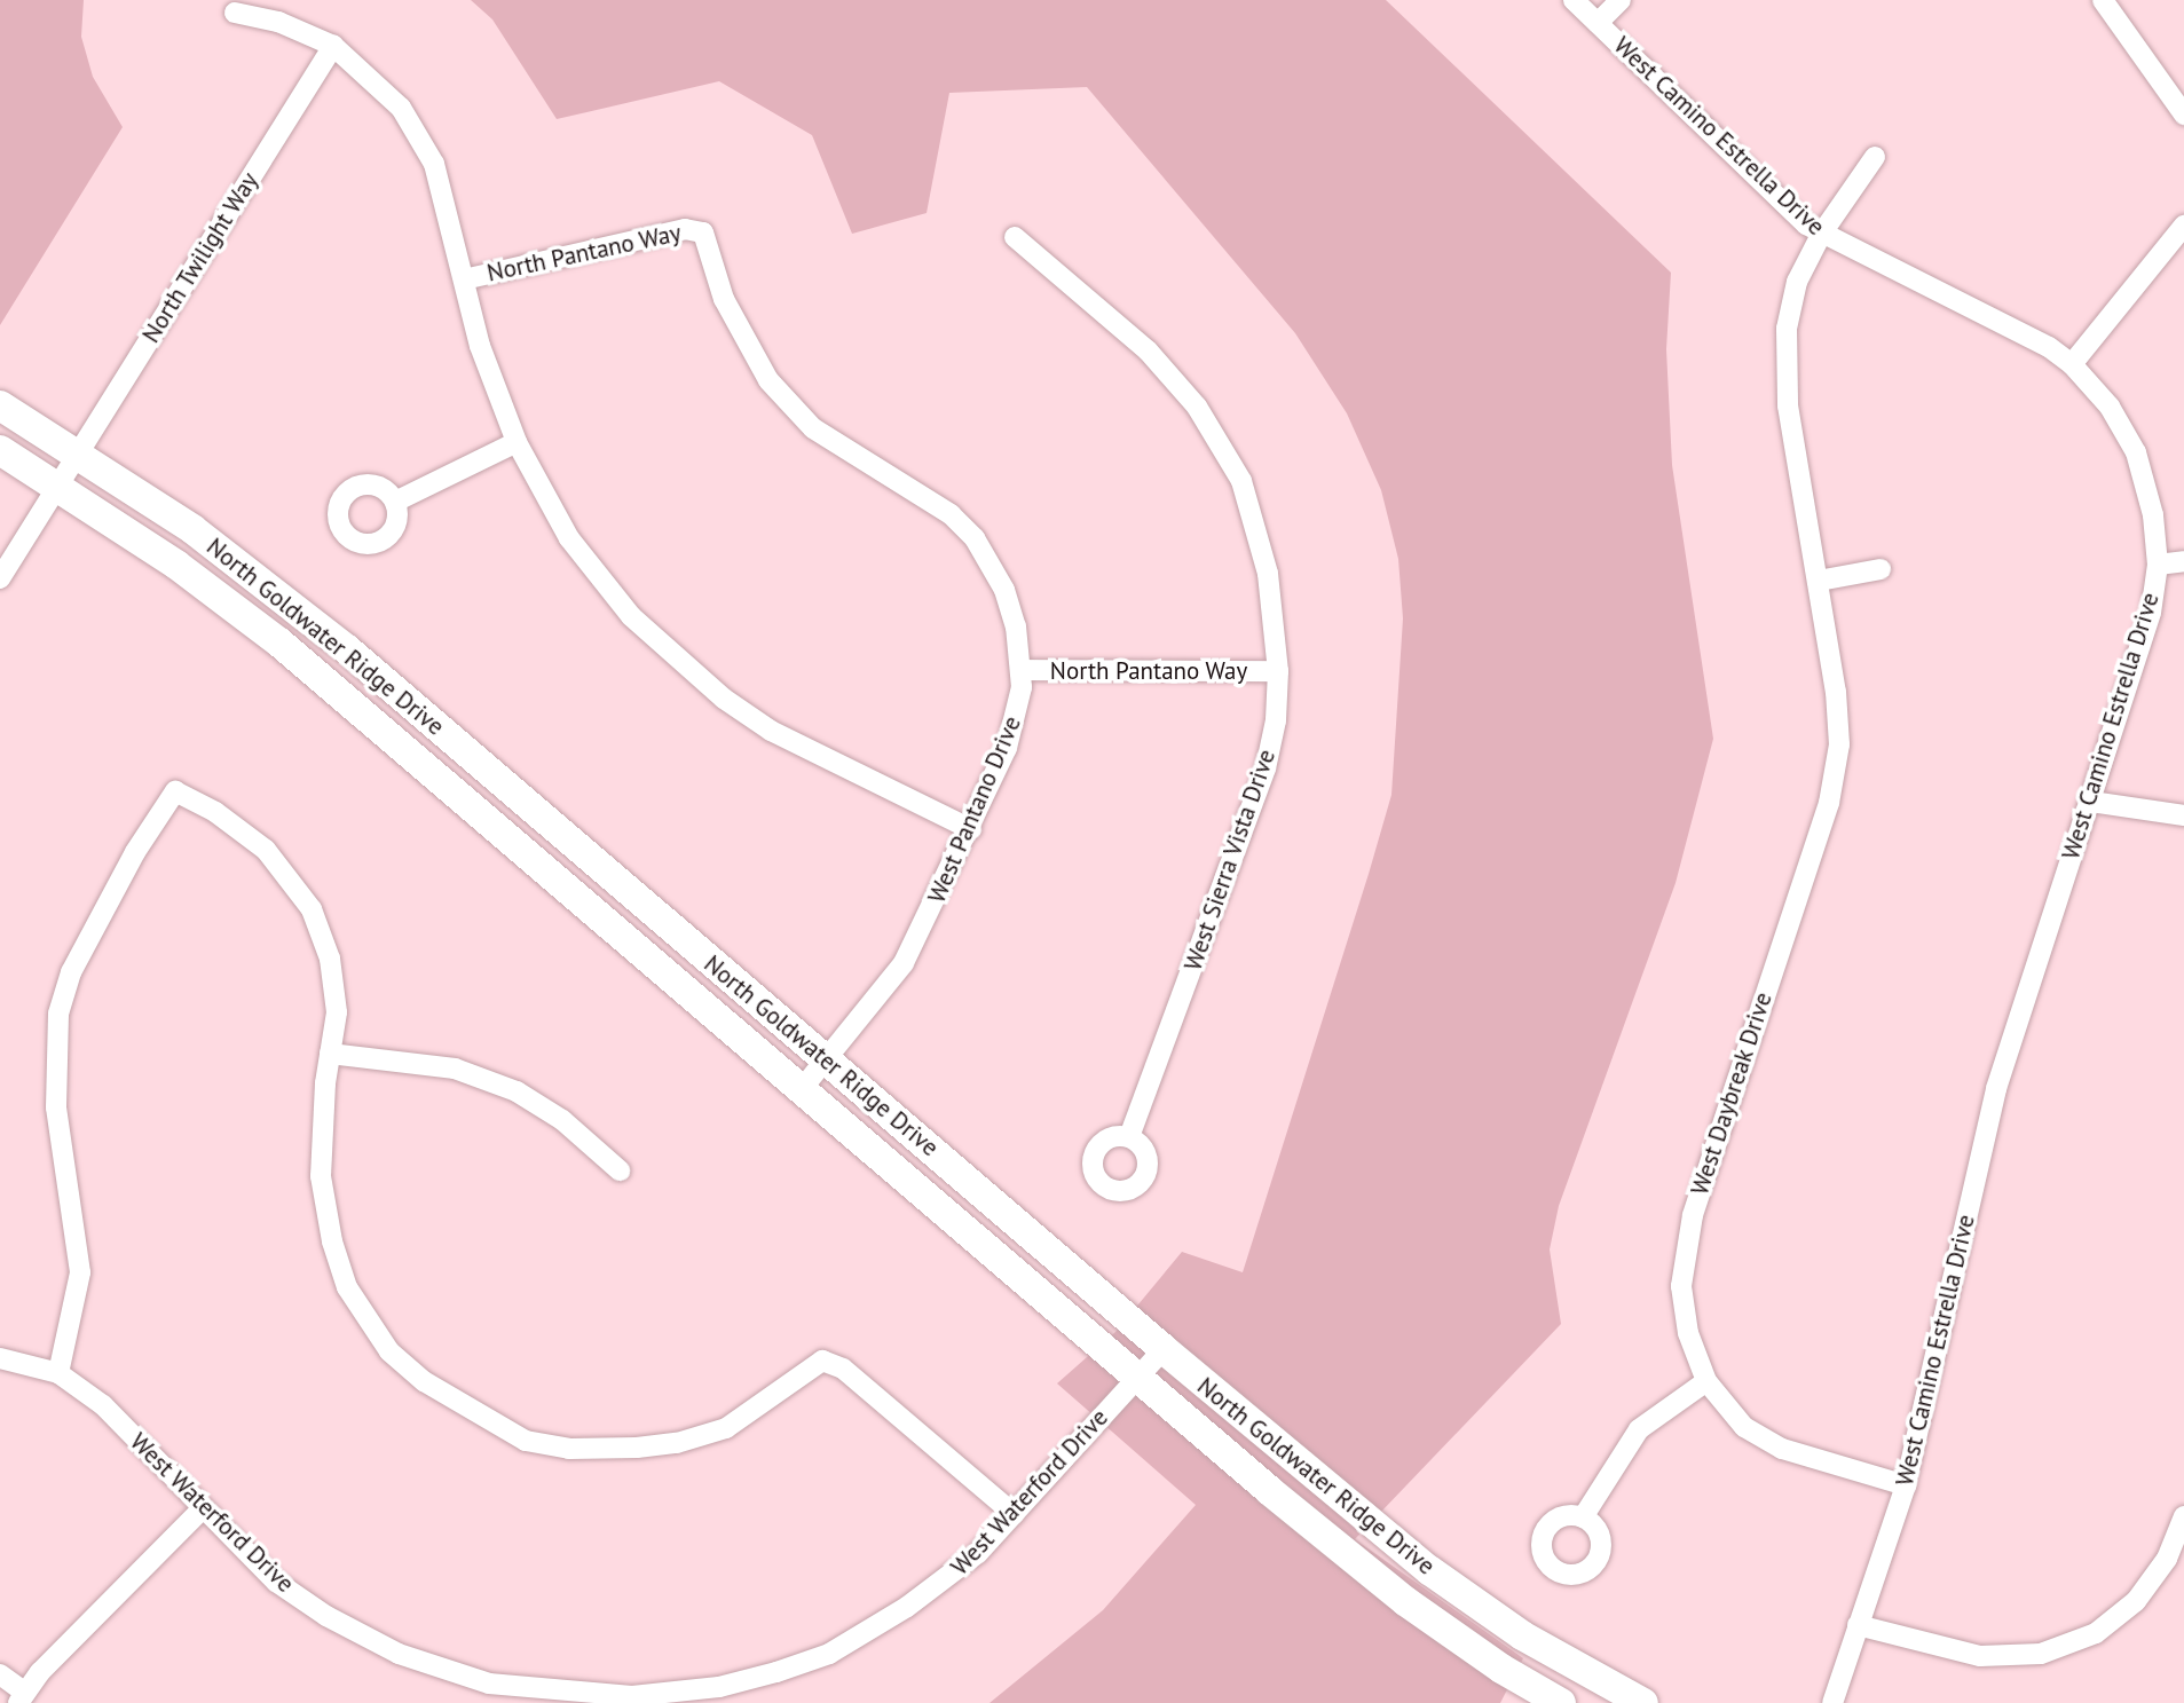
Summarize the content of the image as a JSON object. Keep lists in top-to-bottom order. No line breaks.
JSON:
{"streets":{"street":["West Camino Estrella Drive","North Pantano Way","North Twilight Way","North Goldwater Ridge Drive","West Pantano Drive","West Sierra Vista Drive","West Daybreak Drive","West Waterford Drive"]},"crossings":[["West Camino Estrella Drive","West Daybreak Drive"],["North Pantano Way","West Pantano Drive"],["North Pantano Way","West Sierra Vista Drive"],["North Twilight Way","North Goldwater Ridge Drive"],["North Goldwater Ridge Drive","West Pantano Drive"],["North Goldwater Ridge Drive","West Waterford Drive"]]}
